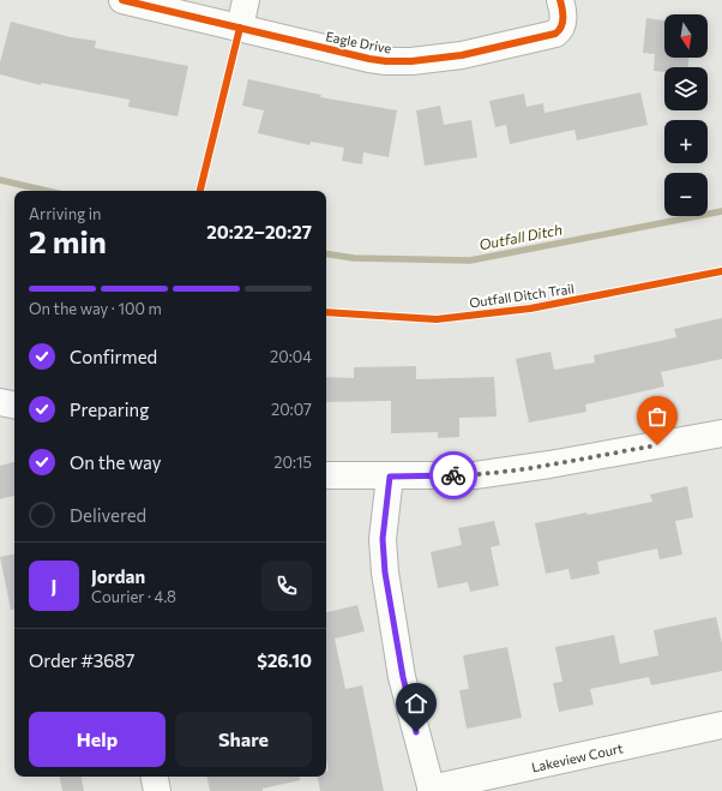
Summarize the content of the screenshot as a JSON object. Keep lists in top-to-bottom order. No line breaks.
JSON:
{"streets":{"street":["Eagle Drive","Lakeview Court"],"cycle path":["Outfall Ditch Trail"]},"water":["Outfall Ditch"],"north":"bottom","page":{"map_buttons":["+","−"],"heading":["2 min","Arriving in","20:22–20:27"],"panel":["Jordan","Courier · 4.8","Order #3687","$26.10"],"bar":"On the way · 100 m","list":[["Confirmed","20:04"],["Preparing","20:07"],["On the way","20:15"],"Delivered"],"round":"J","buttons":["Help","Share"]}}
